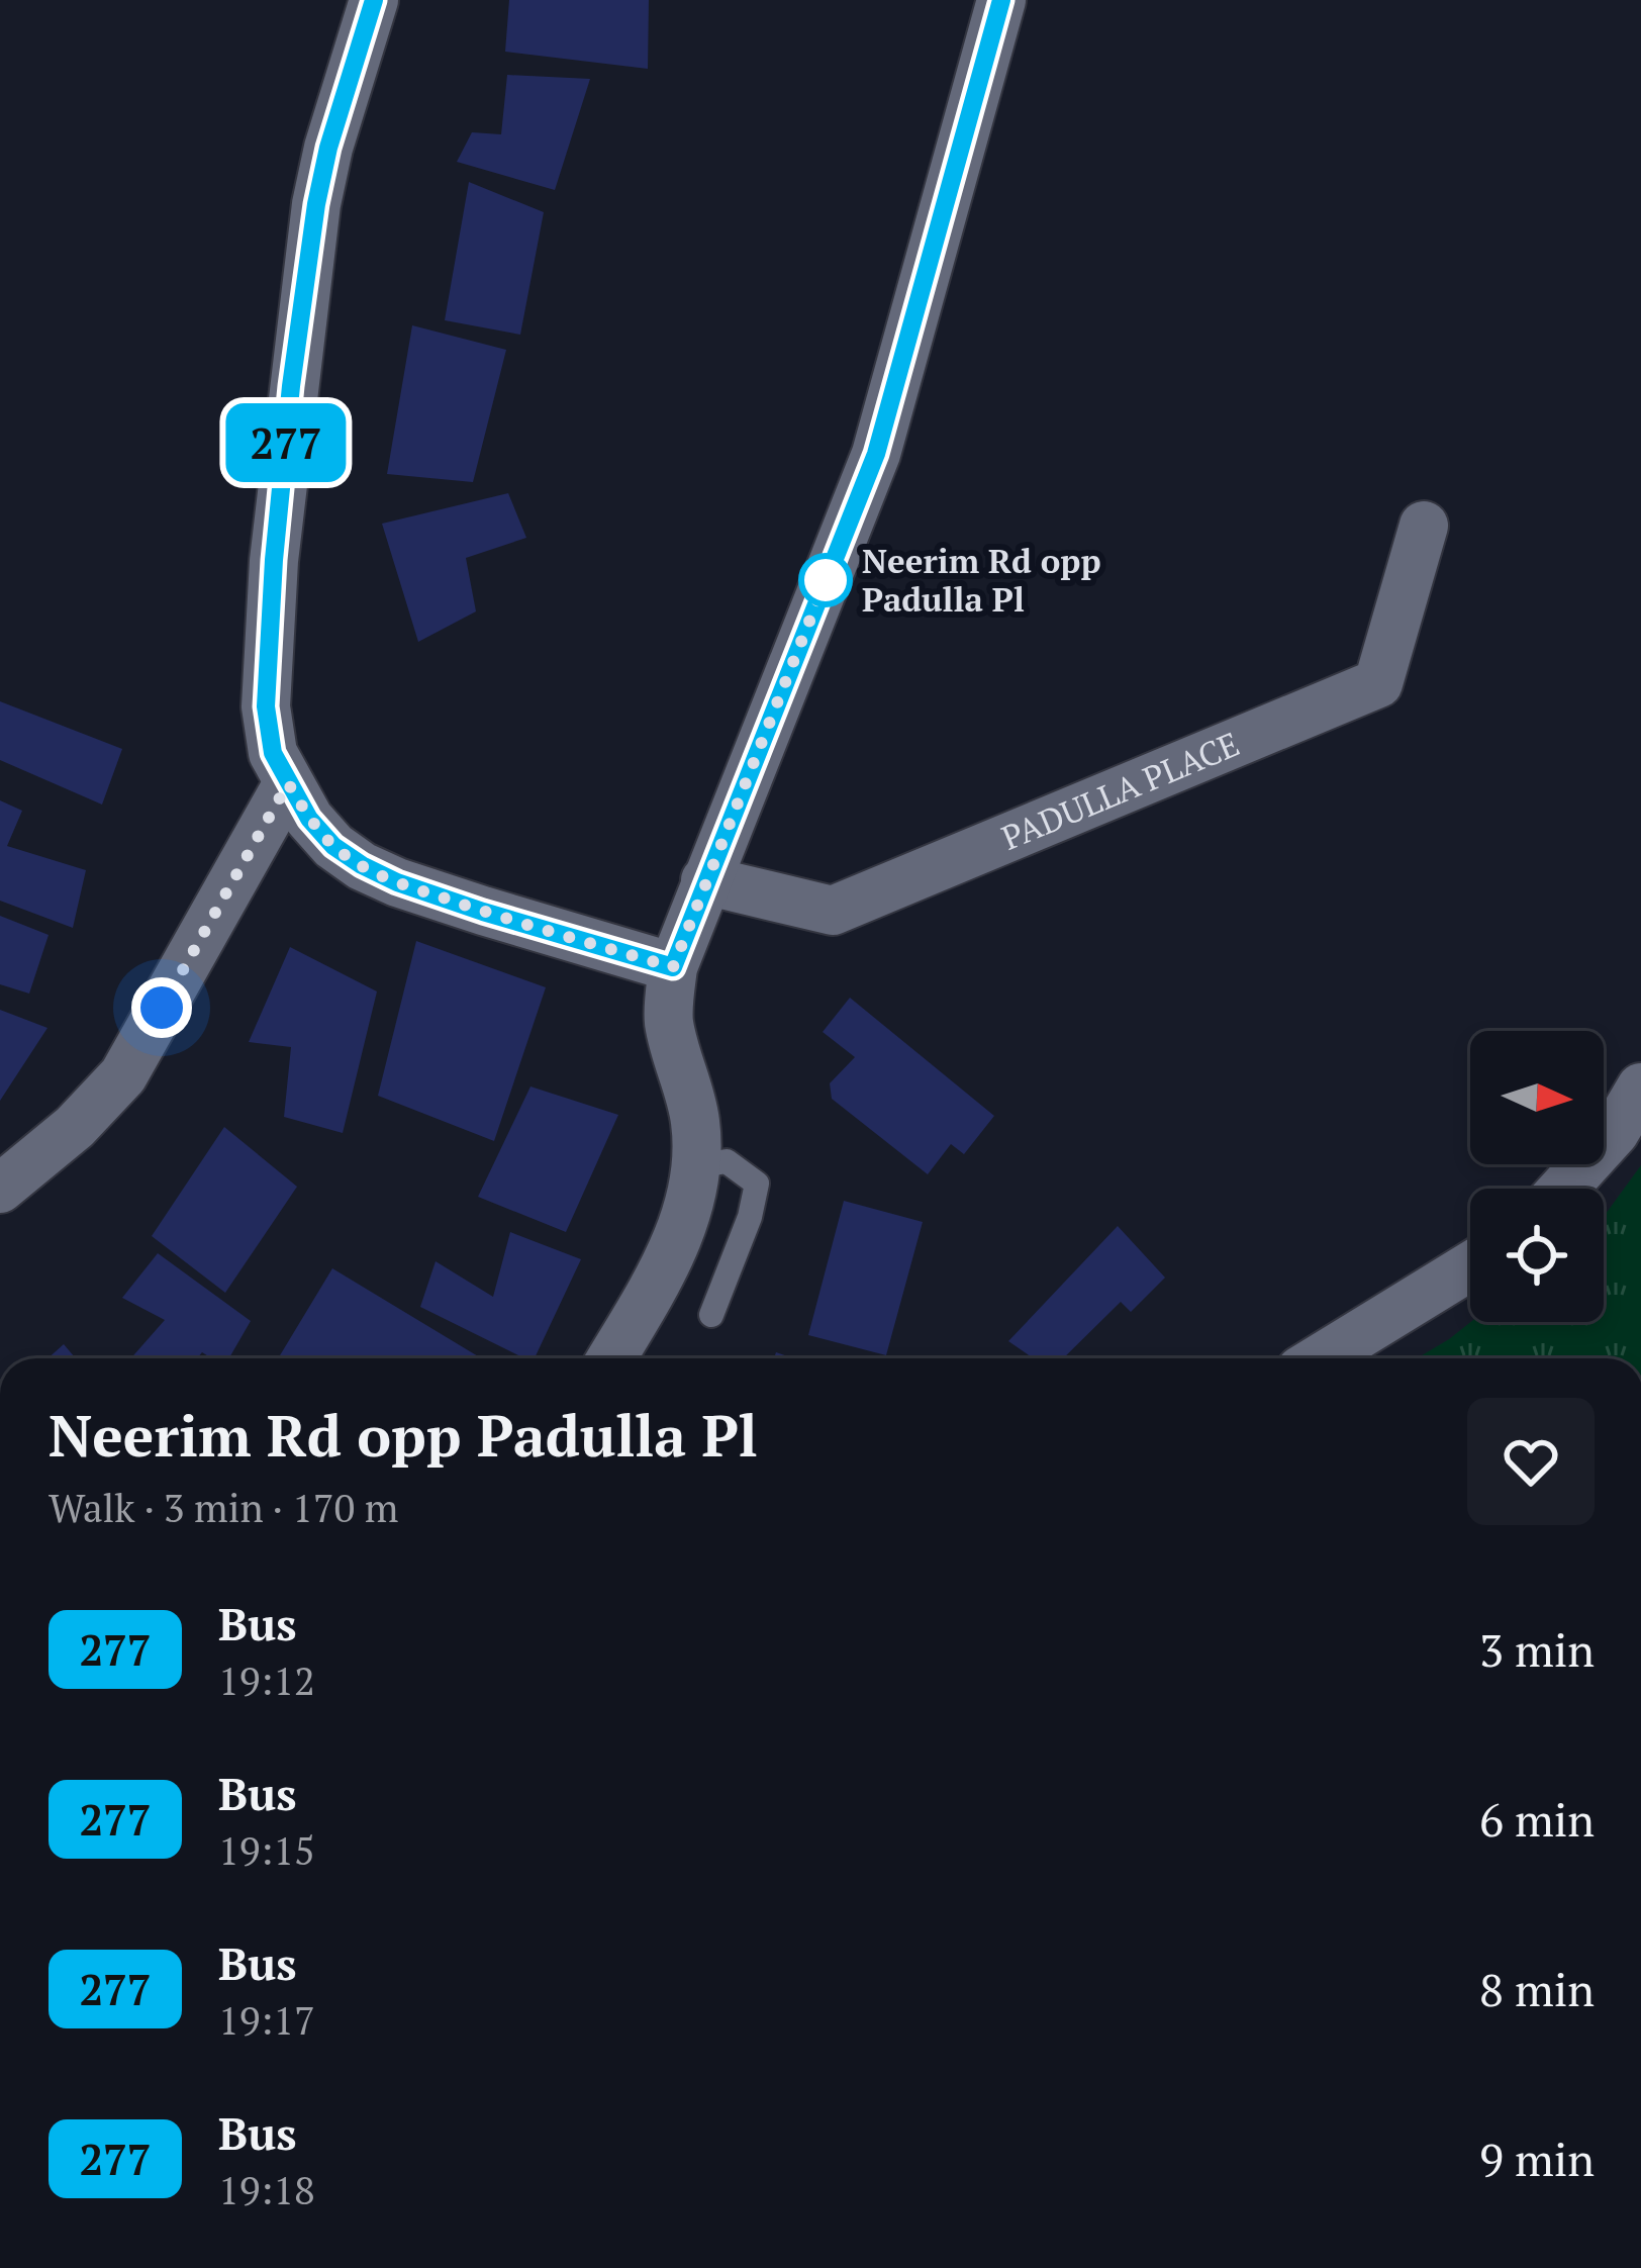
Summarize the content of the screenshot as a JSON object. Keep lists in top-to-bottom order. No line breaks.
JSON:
{"streets":{"street":["PADULLA PLACE"]},"places":["Neerim Rd opp Padulla Pl"],"lines":["bus line 277"],"north":"right","page":{"on_map":"277","heading":["Neerim Rd opp Padulla Pl","Walk · 3 min · 170 m"],"list":[{"mark":"277","name":"Bus","note":"19:12","value":"3 min"},{"mark":"277","name":"Bus","note":"19:15","value":"6 min"},{"mark":"277","name":"Bus","note":"19:17","value":"8 min"},{"mark":"277","name":"Bus","note":"19:18","value":"9 min"}]}}
